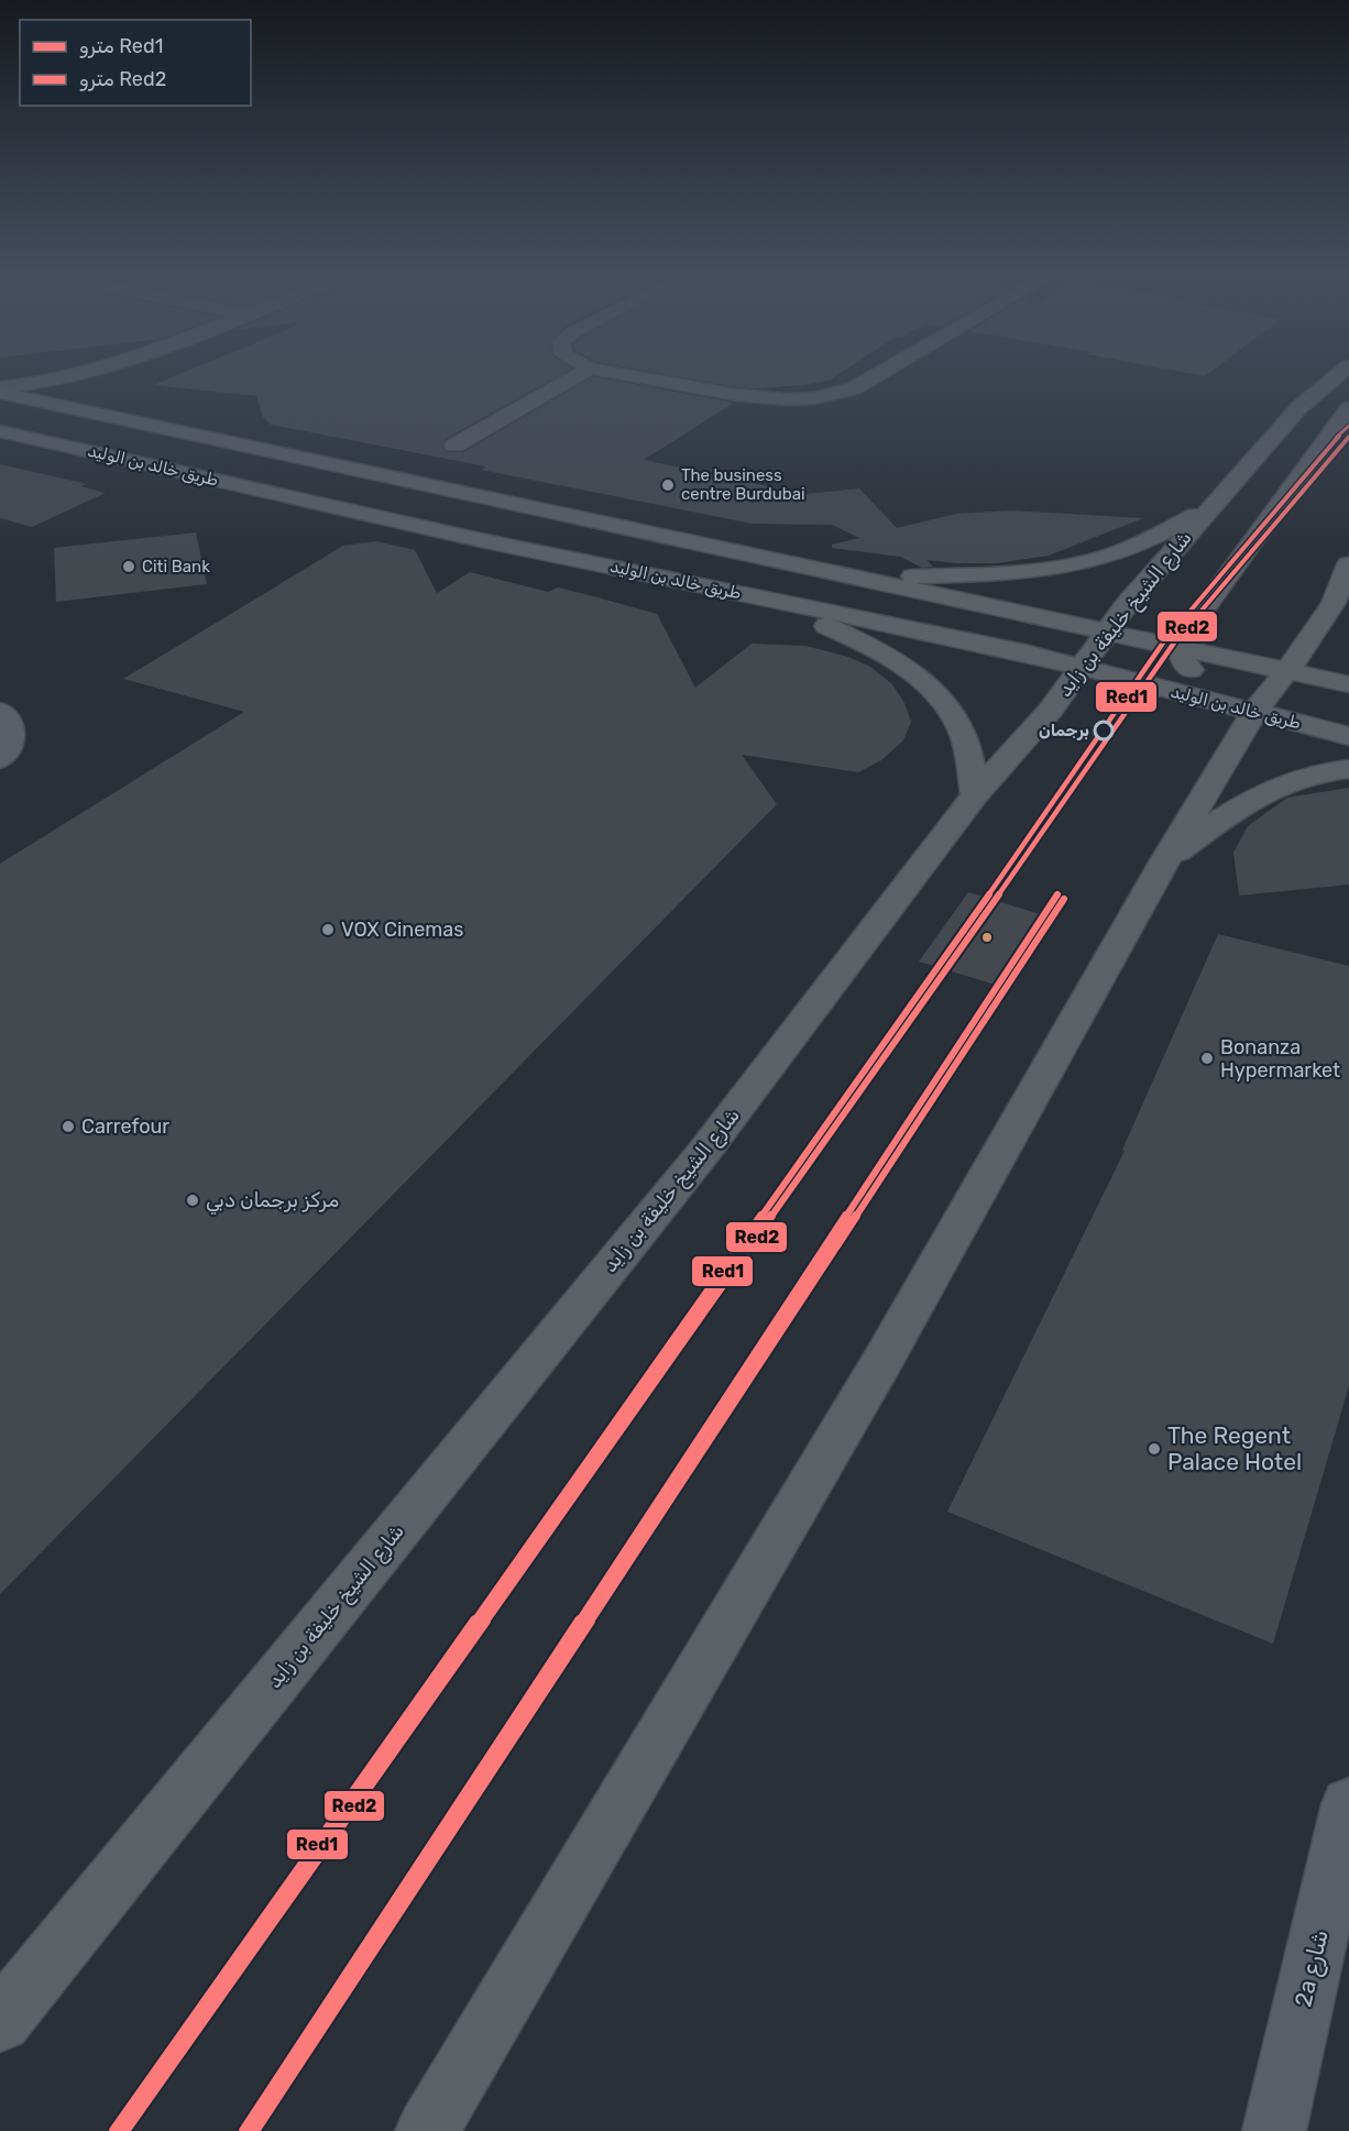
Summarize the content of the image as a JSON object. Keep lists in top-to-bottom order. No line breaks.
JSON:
{"streets":{"main road":["طريق خالد بن الوليد","شارع الشيخ خليفة بن زايد"],"street":["2a شارع"]},"crossings":[["طريق خالد بن الوليد","شارع الشيخ خليفة بن زايد"]],"places":["The business centre Burdubai","Citi Bank","برجمان","VOX Cinemas","Bonanza Hypermarket","Carrefour","مركز برجمان دبي","The Regent Palace Hotel"],"lines":["metro line Red1","metro line Red2"],"legend":["مترو Red1","مترو Red2"]}
